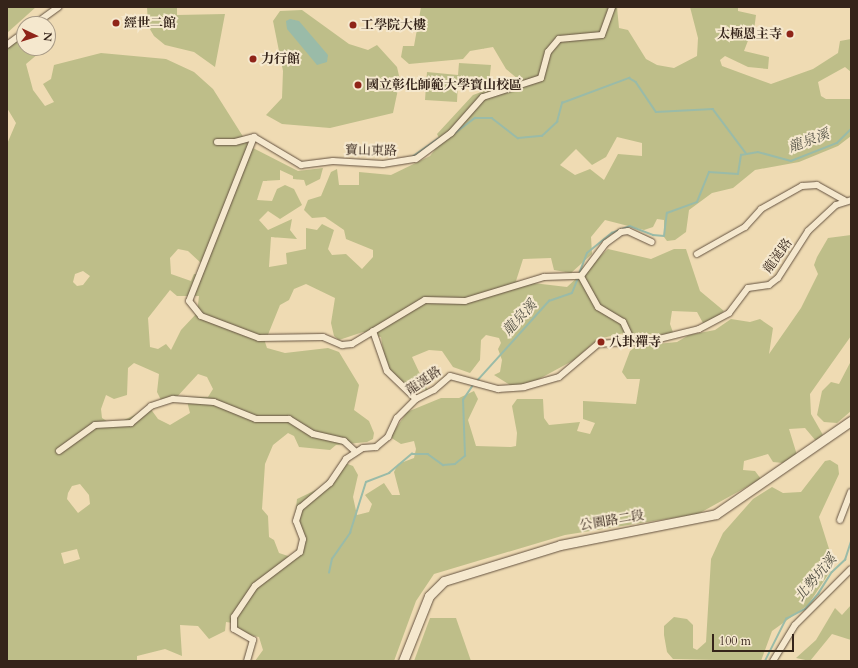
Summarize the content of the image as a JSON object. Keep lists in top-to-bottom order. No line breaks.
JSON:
{"streets":{"main road":["公園路二段"],"street":["寶山東路","龍涎路"]},"water":["龍泉溪","北勢坑溪"],"places":["經世二館","工學院大樓","太極恩主寺","力行館","國立彰化師範大學寶山校區","八卦禪寺"],"scale_bar":"100 m","north":"right"}
